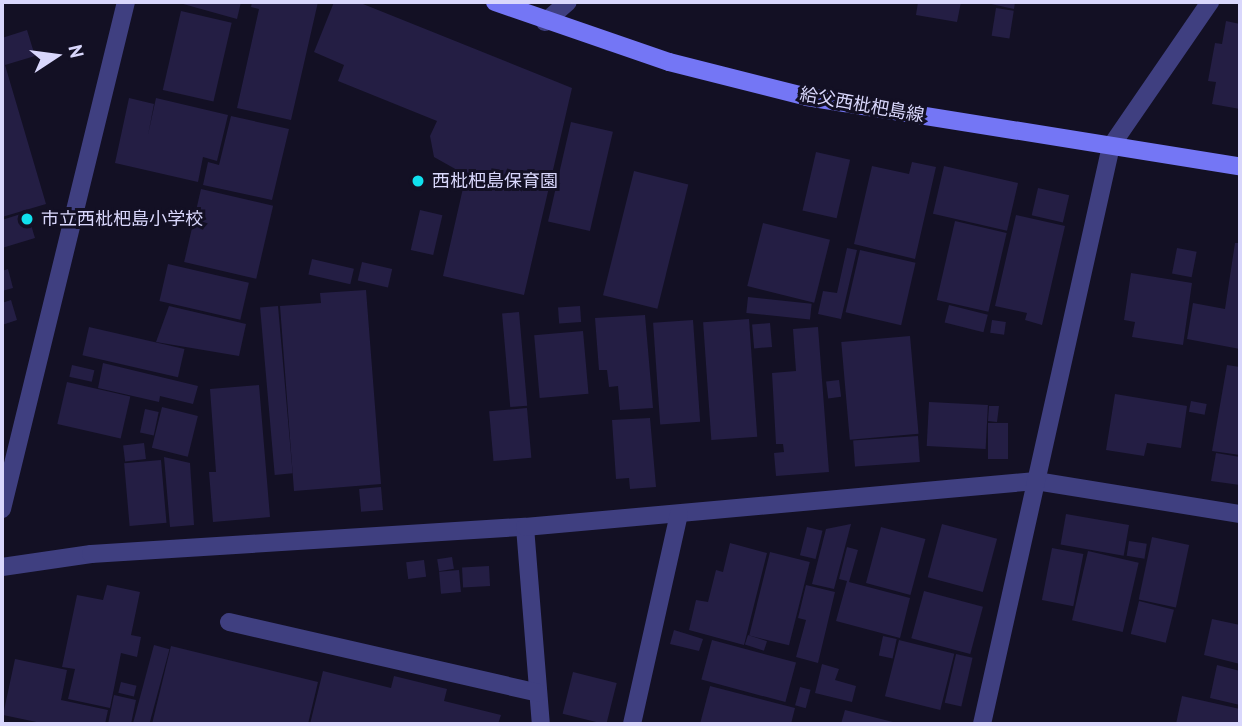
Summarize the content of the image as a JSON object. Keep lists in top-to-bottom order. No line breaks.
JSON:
{"streets":{"main road":["給父西枇杷島線"]},"places":["西枇杷島保育園","市立西枇杷島小学校"],"north":"right"}
